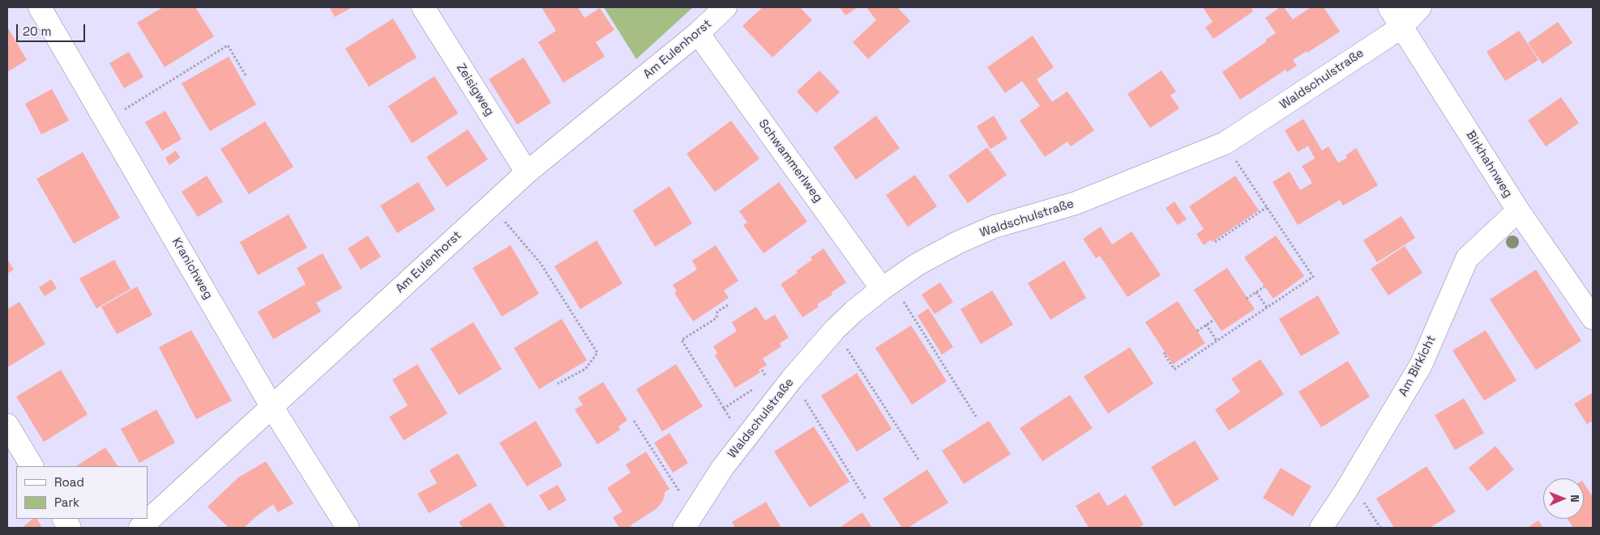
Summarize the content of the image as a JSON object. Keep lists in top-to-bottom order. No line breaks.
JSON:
{"streets":{"street":["Am Eulenhorst","Waldschulstraße","Zeisigweg","Schwammerlweg","Birkhahnweg","Kranichweg","Am Birkicht"]},"crossings":[["Am Eulenhorst","Zeisigweg"],["Am Eulenhorst","Schwammerlweg"],["Am Eulenhorst","Kranichweg"],["Waldschulstraße","Schwammerlweg"],["Waldschulstraße","Birkhahnweg"],["Birkhahnweg","Am Birkicht"]],"legend":["Road","Park"],"scale_bar":"20 m","north":"right"}
